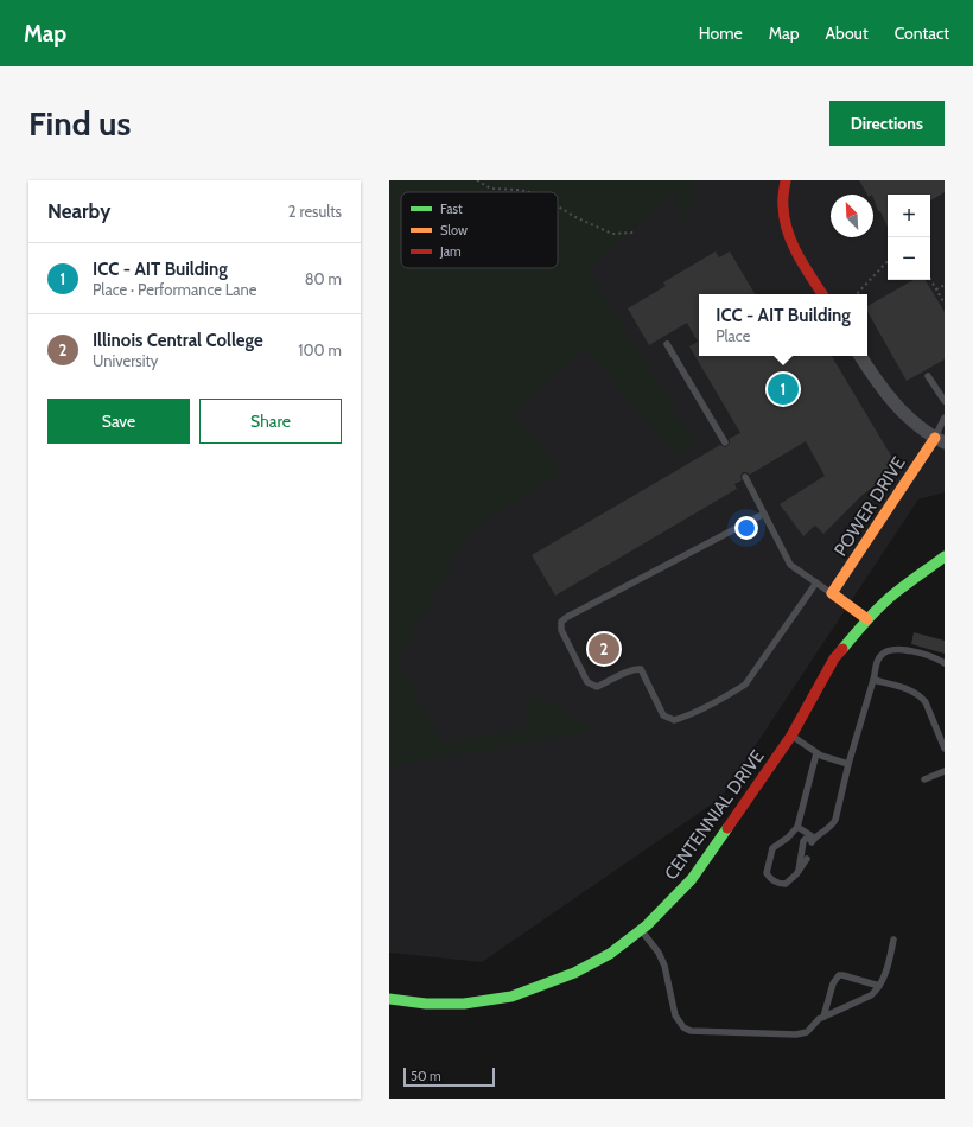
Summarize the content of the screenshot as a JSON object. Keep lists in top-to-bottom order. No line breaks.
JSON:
{"streets":{"main road":["POWER DRIVE","CENTENNIAL DRIVE"]},"legend":["Fast","Slow","Jam"],"scale_bar":"50 m","north":"top left","page":{"header":"Map","nav":["Home","Map","About","Contact"],"buttons":["Directions",["Save","Share"]],"title":"Find us","heading":["Nearby","2 results"],"map_buttons":["+","−"],"list":[{"mark":"1","name":"ICC - AIT Building","note":"Place · Performance Lane","value":"80 m"},{"mark":"2","name":"Illinois Central College","note":"University","value":"100 m"}],"popup":["ICC - AIT Building","Place"],"pins":["1","2"],"scale":"50 m"}}
